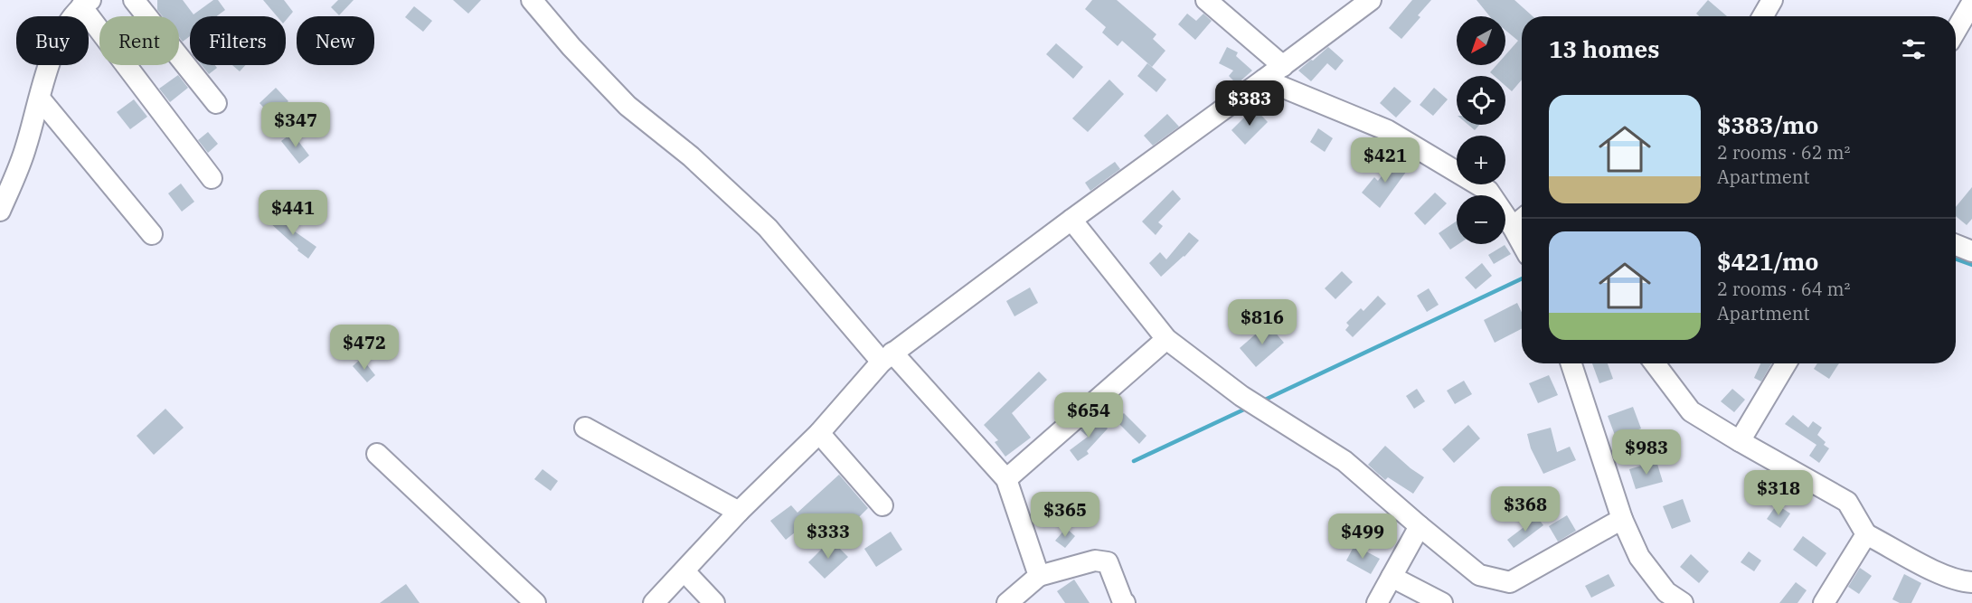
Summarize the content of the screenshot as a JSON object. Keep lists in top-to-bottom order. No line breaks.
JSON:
{"north":"bottom left","page":{"map_buttons":["+","−"],"chip":["Buy","Rent","Filters","New"],"heading":"13 homes","price":["$383","$347","$421","$441","$816","$472","$654","$983","$318","$368","$365","$333","$499"],"list":[{"name":"$383/mo","note":"2 rooms · 62 m² · Apartment"},{"name":"$421/mo","note":"2 rooms · 64 m² · Apartment"}]}}
